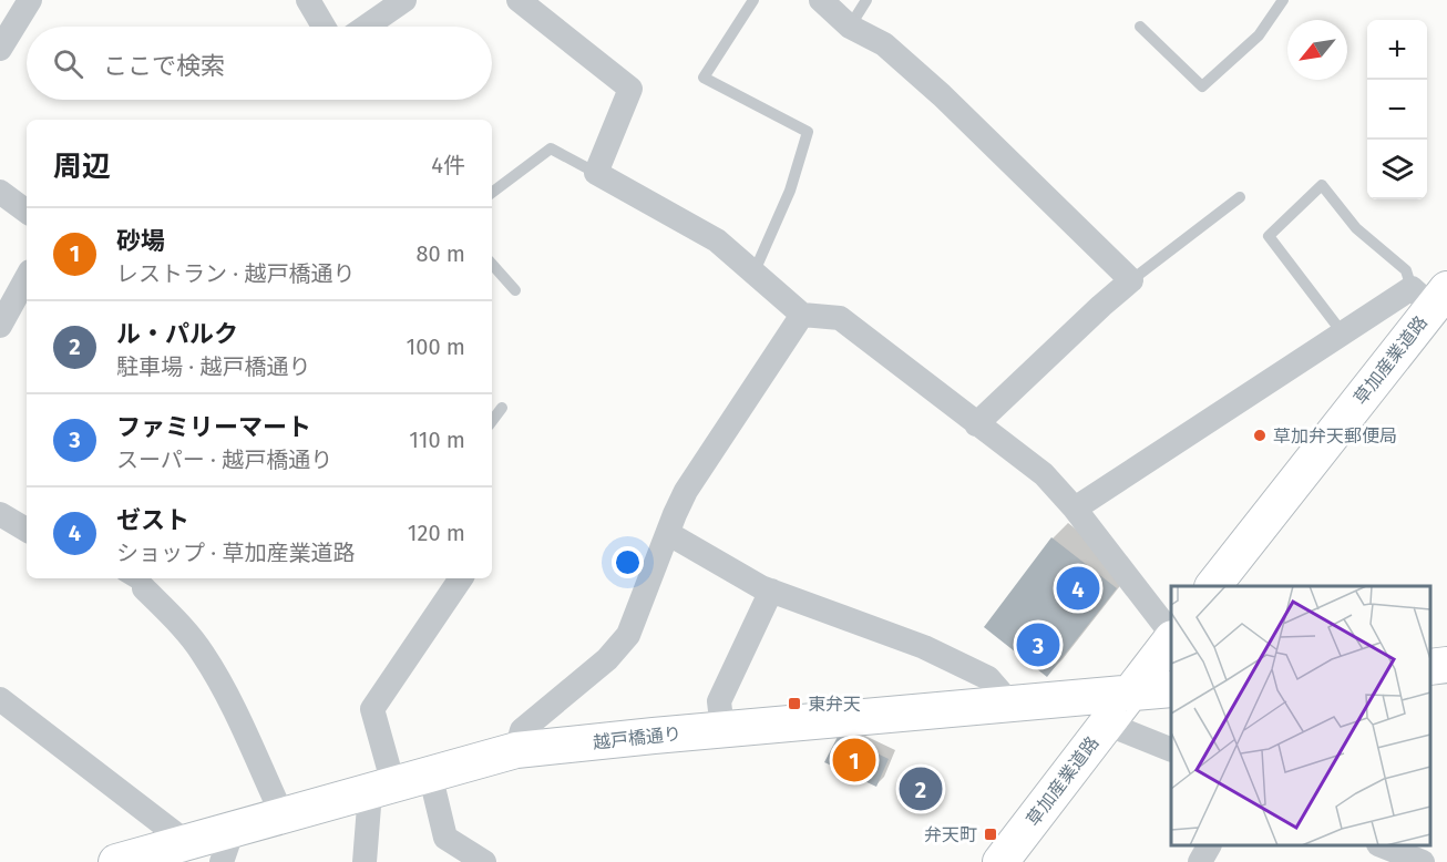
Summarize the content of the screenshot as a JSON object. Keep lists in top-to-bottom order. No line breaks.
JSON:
{"streets":{"street":["草加産業道路","越戸橋通り"]},"crossings":[["草加産業道路","越戸橋通り"]],"places":{"other":["草加弁天郵便局"],"transit":["東弁天","弁天町"]},"north":"bottom left","page":{"map_buttons":["+","−"],"search":"ここで検索","heading":["周辺","4件"],"list":[{"mark":"1","name":"砂場","note":"レストラン · 越戸橋通り","value":"80 m"},{"mark":"2","name":"ル・パルク","note":"駐車場 · 越戸橋通り","value":"100 m"},{"mark":"3","name":"ファミリーマート","note":"スーパー · 越戸橋通り","value":"110 m"},{"mark":"4","name":"ゼスト","note":"ショップ · 草加産業道路","value":"120 m"}],"pins":["4","3","1","2"]}}
